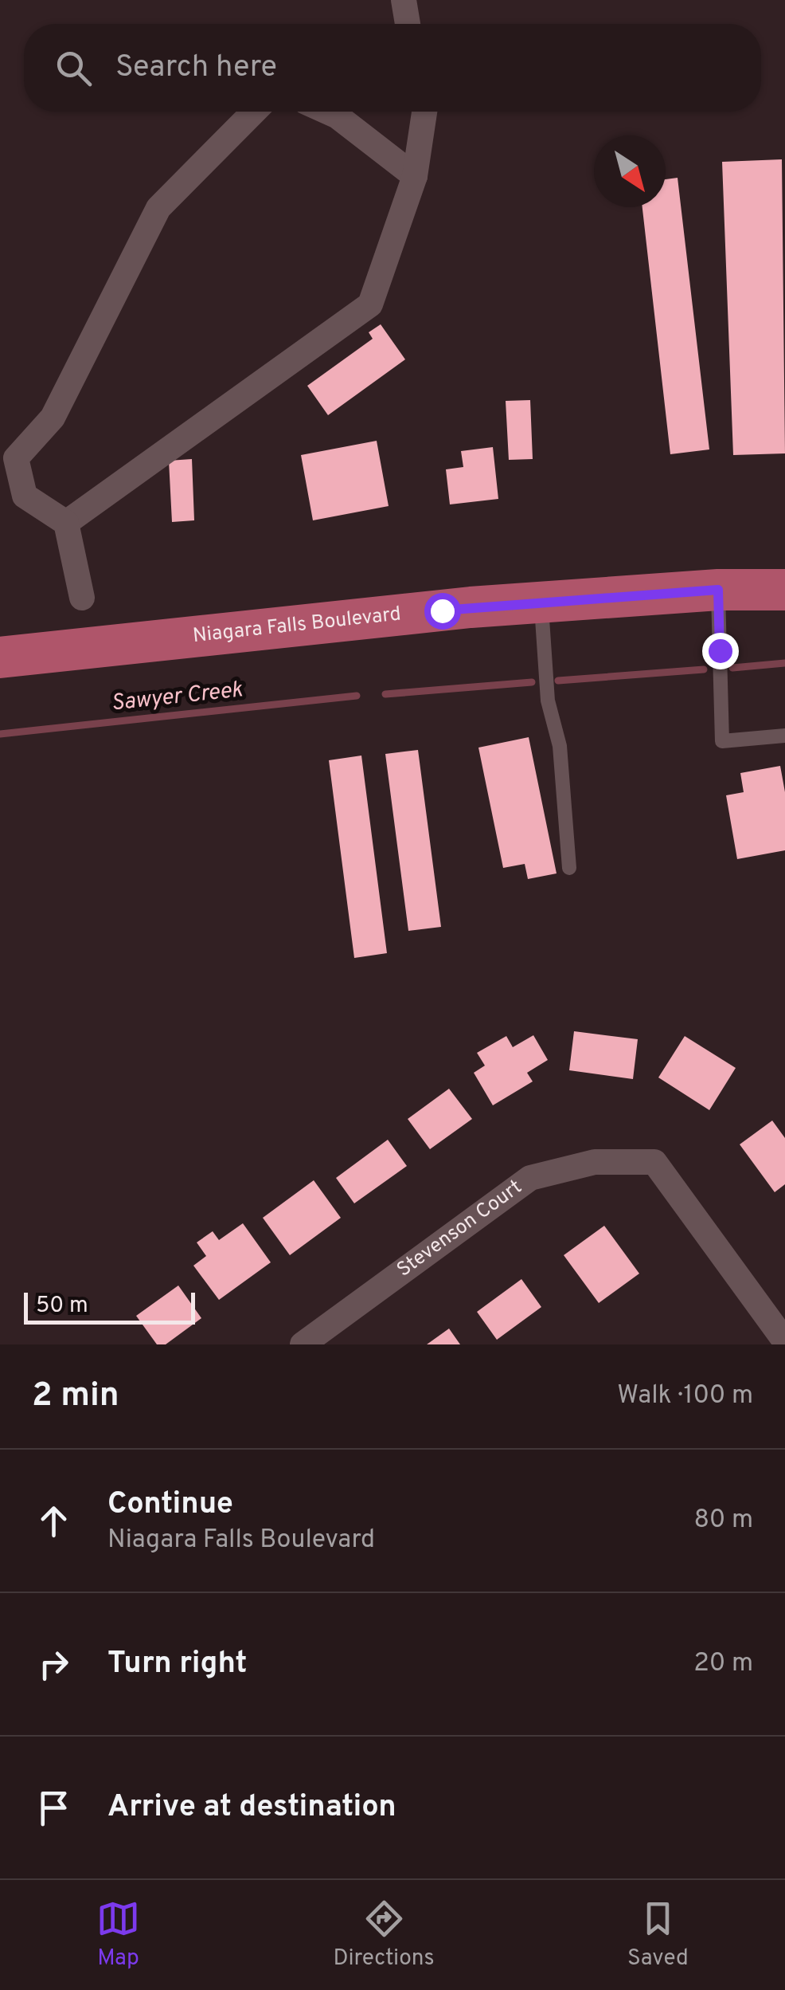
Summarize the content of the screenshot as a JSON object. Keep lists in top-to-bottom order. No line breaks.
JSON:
{"streets":{"main road":["Niagara Falls Boulevard"],"street":["Stevenson Court"]},"water":["Sawyer Creek"],"scale_bar":"50 m","north":"bottom right","page":{"search":"Search here","scale":"50 m","heading":["2 min","Walk · 100 m"],"list":[["Continue","Niagara Falls Boulevard","80 m"],["Turn right","20 m"],"Arrive at destination"],"nav":["Map","Directions","Saved"]}}
